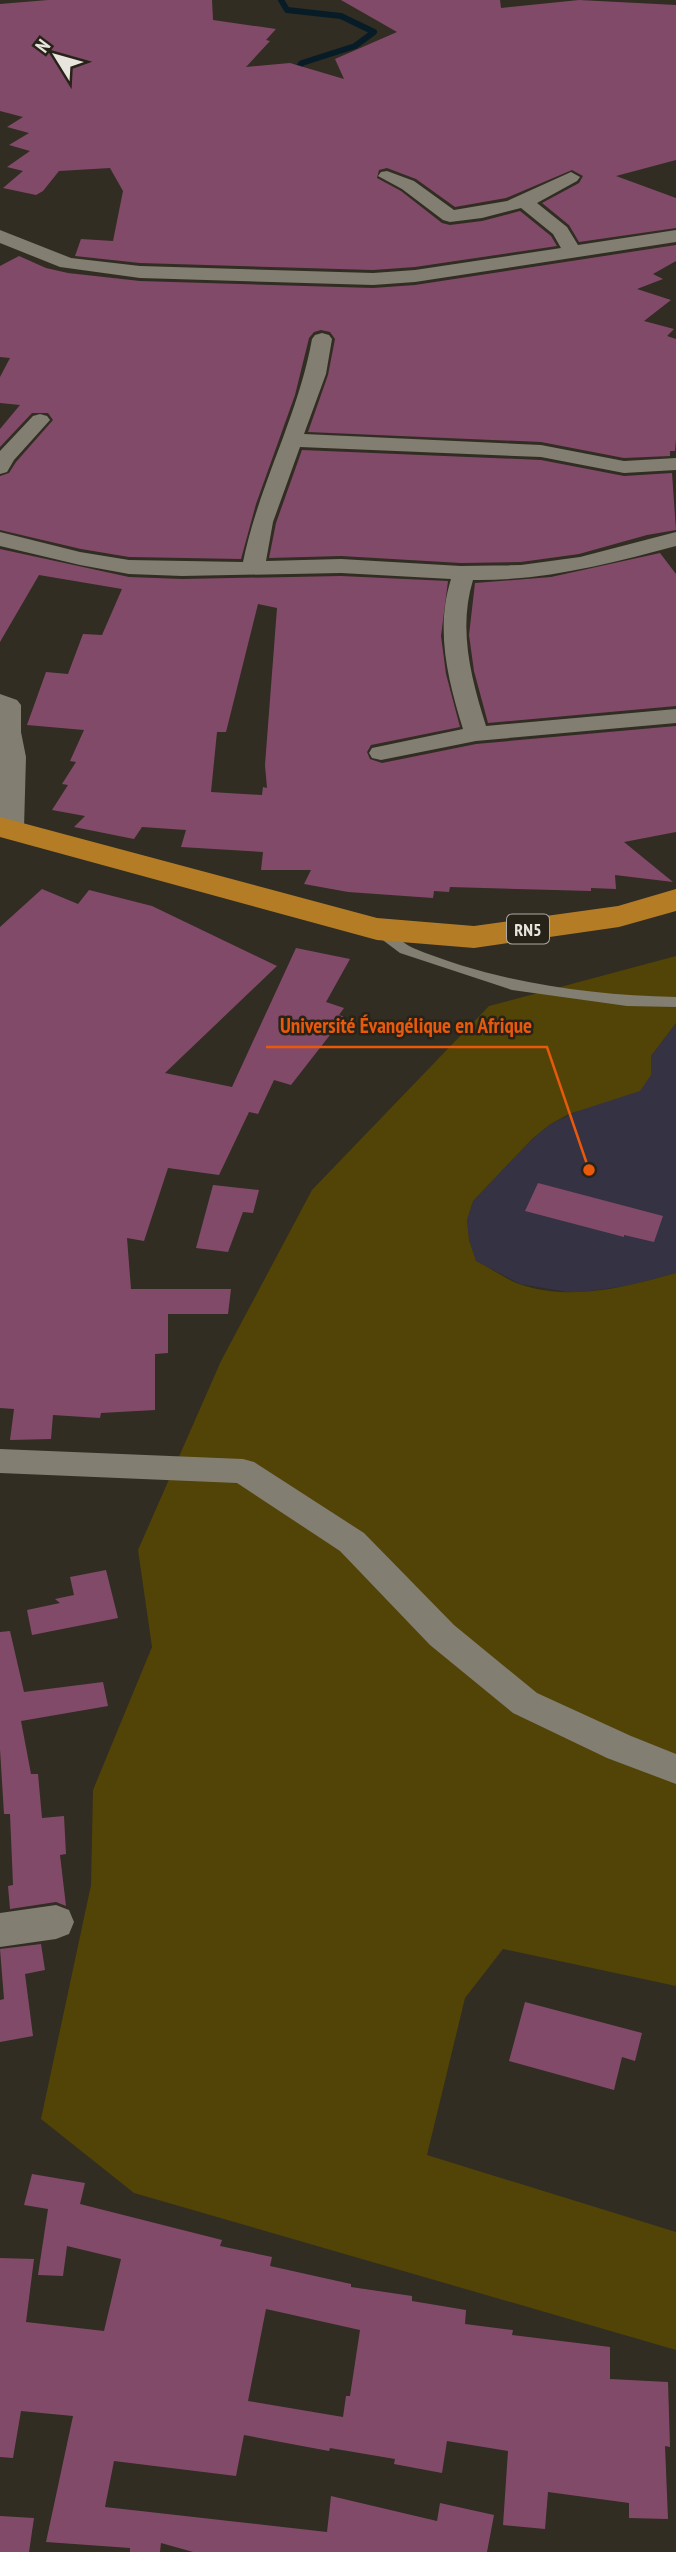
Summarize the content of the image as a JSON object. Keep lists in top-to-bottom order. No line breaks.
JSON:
{"streets":{"highway":["RN5"]},"places":["Université Évangélique en Afrique"],"north":"top left"}
